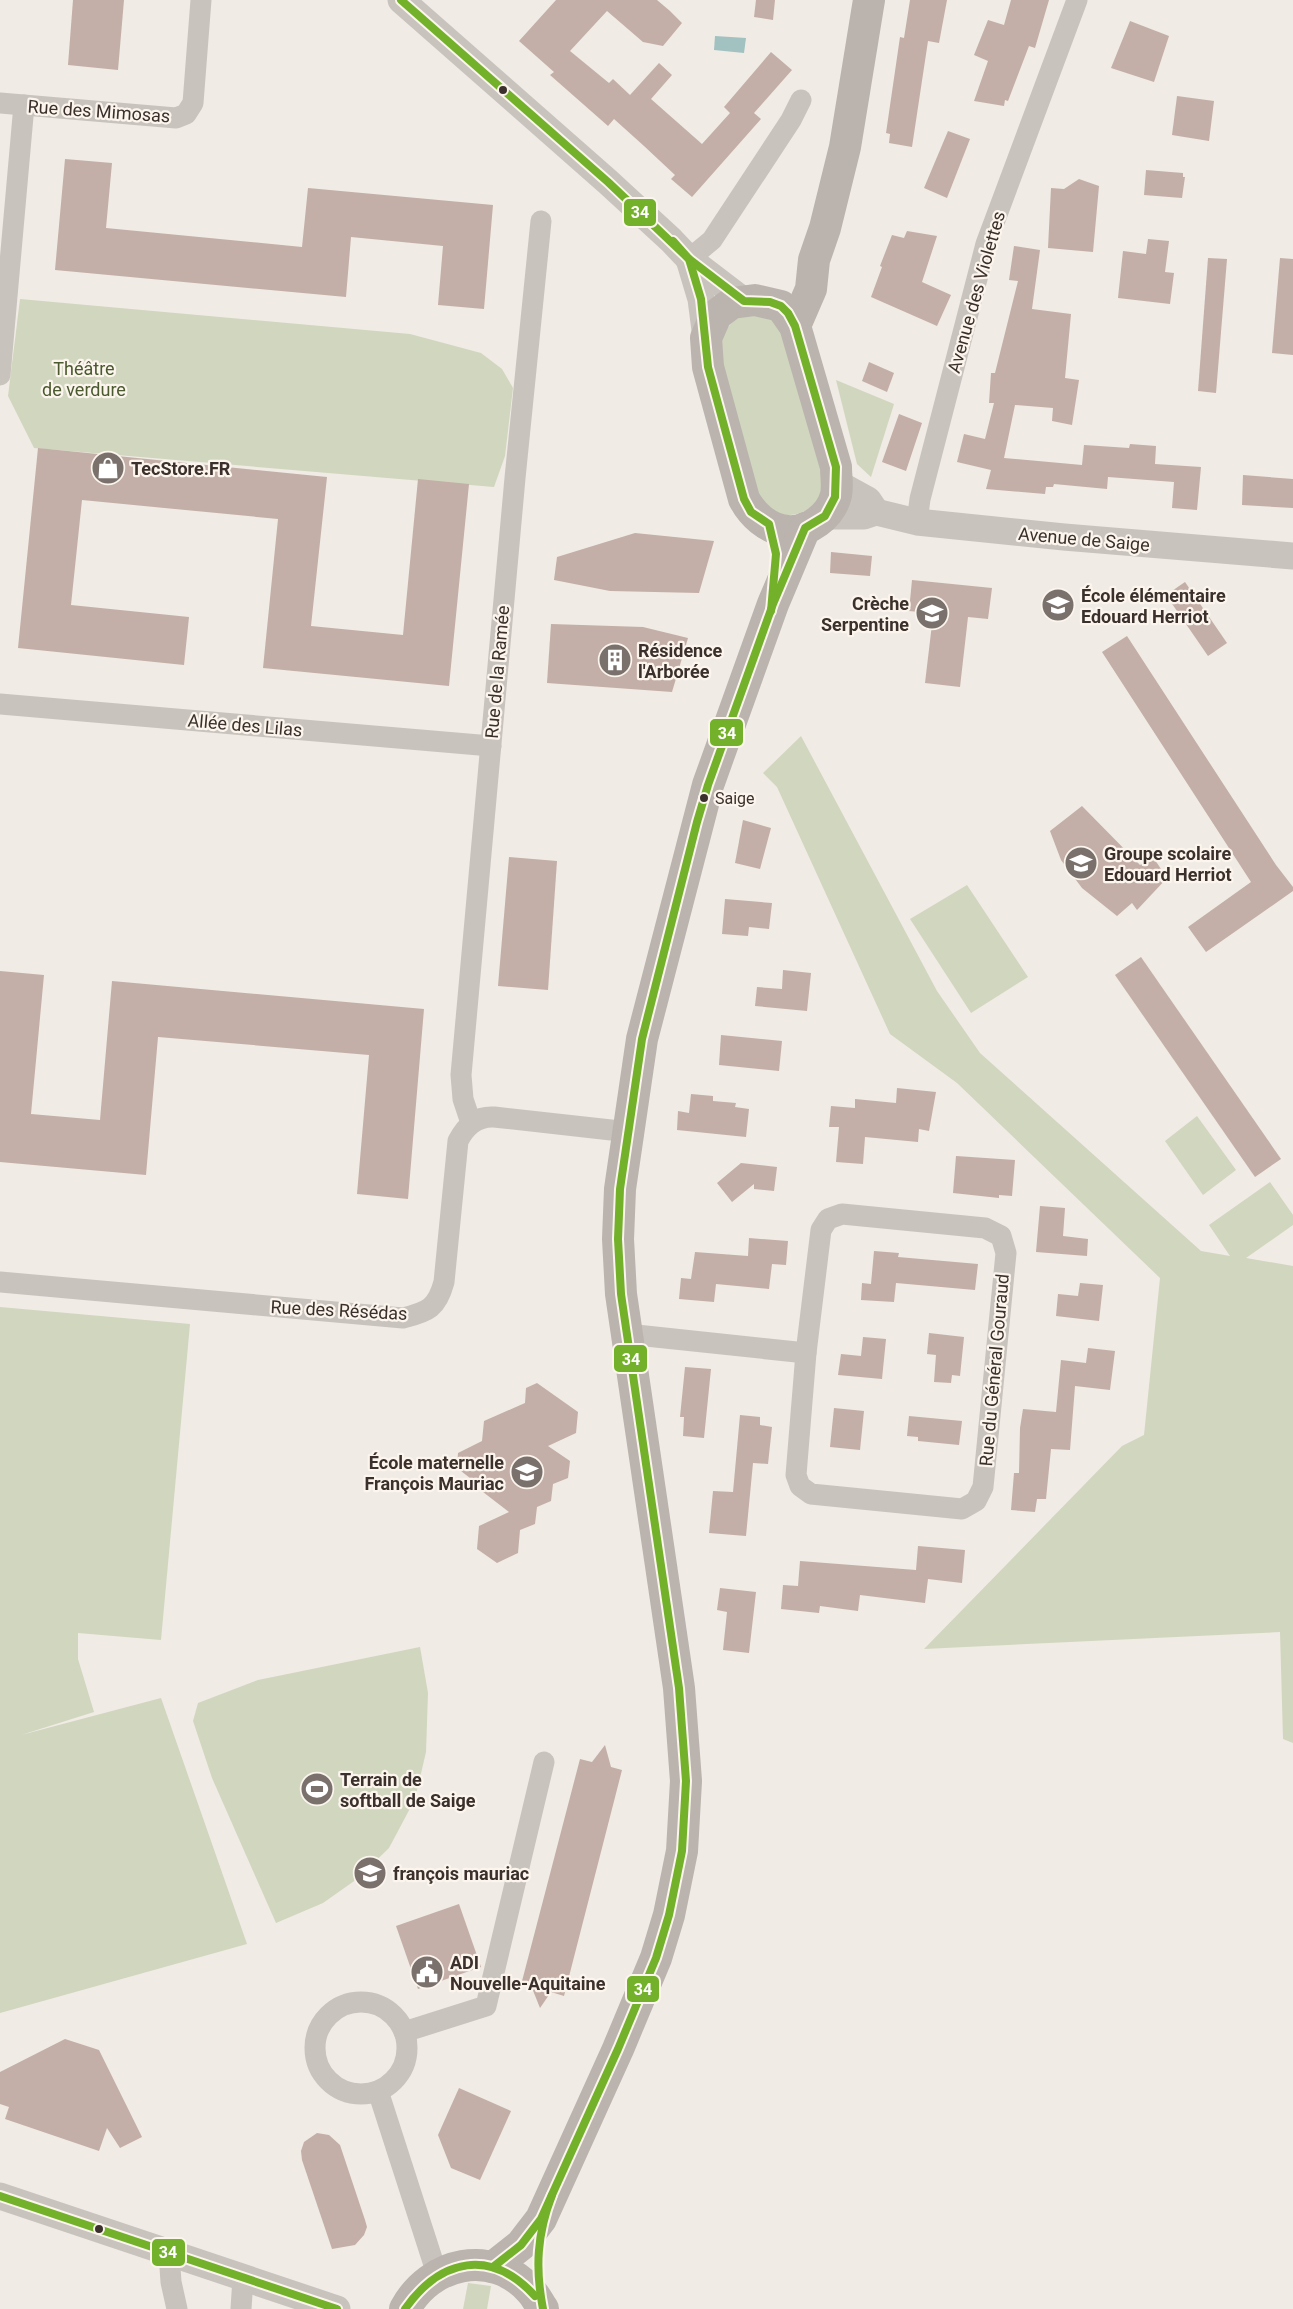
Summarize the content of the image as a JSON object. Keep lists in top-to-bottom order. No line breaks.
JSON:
{"streets":{"street":["Rue des Mimosas","Avenue des Violettes","Avenue de Saige","Rue de la Ramée","Allée des Lilas","Rue des Résédas","Rue du Général Gouraud"]},"crossings":[["Avenue des Violettes","Avenue de Saige"],["Rue de la Ramée","Allée des Lilas"],["Rue de la Ramée","Rue des Résédas"]],"parks":["Théâtre de verdure"],"places":{"shop":["TecStore.FR"],"school or university":["École élémentaire Edouard Herriot","Crèche Serpentine","Groupe scolaire Edouard Herriot","École maternelle François Mauriac","françois mauriac"],"building":["Résidence l'Arborée"],"other":["Saige"],"sports":["Terrain de softball de Saige"],"public building":["ADI Nouvelle-Aquitaine"]},"lines":["transit line 34"]}
